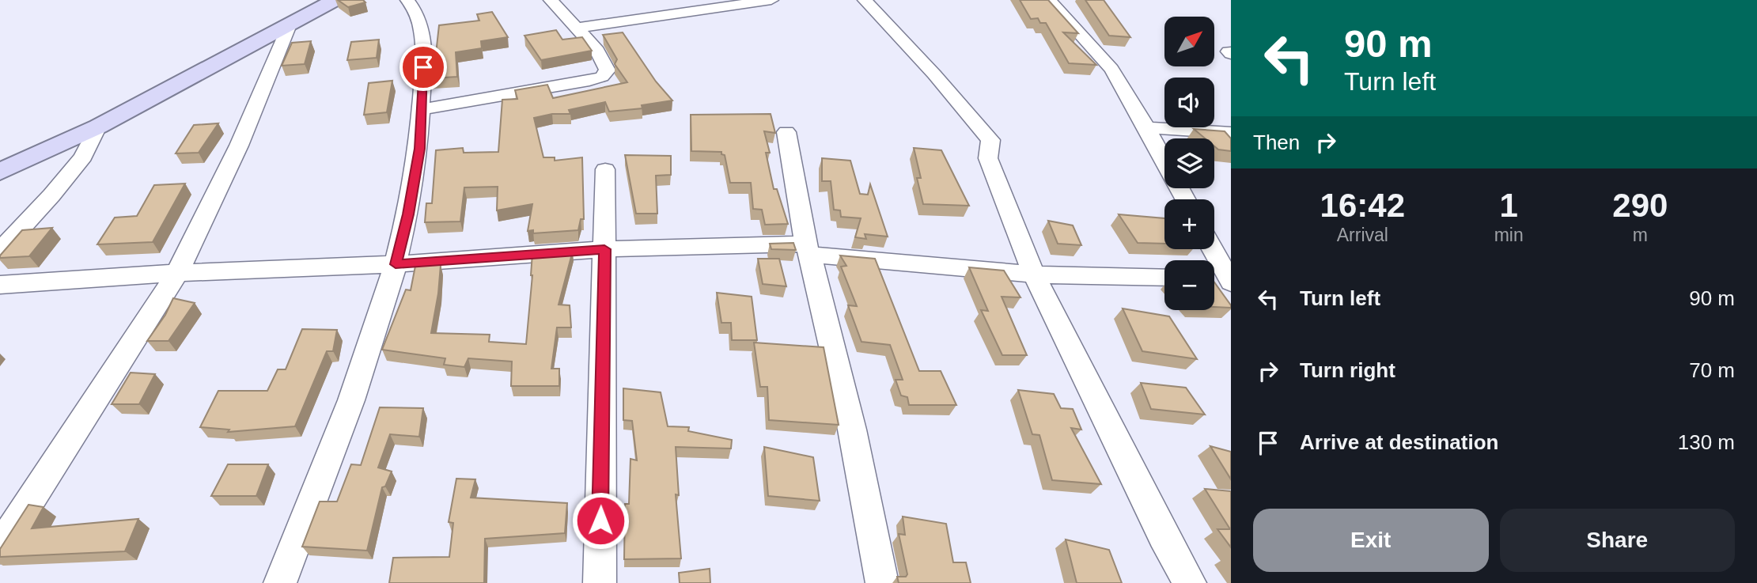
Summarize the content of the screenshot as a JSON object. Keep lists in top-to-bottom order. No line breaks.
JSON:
{"north":"top right","page":{"turn":["90 m","Turn left"],"map_buttons":["+","−"],"then":"Then","eta":["16:42","Arrival","1","min","290","m"],"list":[{"name":"Turn left","value":"90 m"},{"name":"Turn right","value":"70 m"},{"name":"Arrive at destination","value":"130 m"}],"buttons":["Exit","Share"]}}
